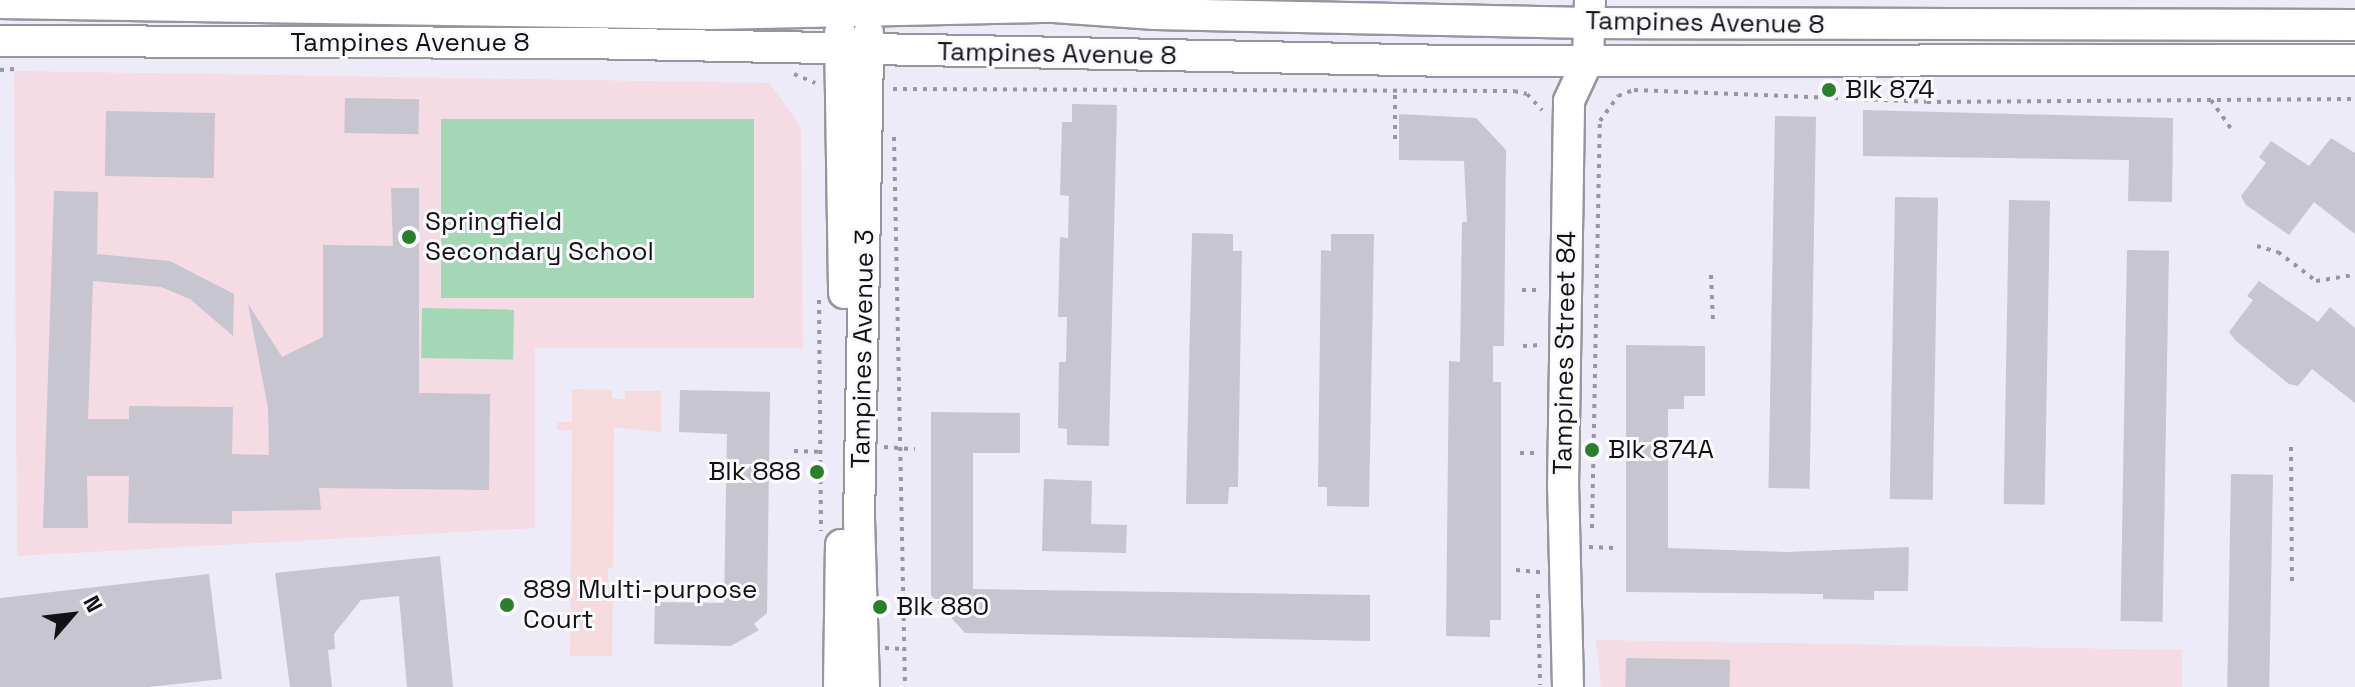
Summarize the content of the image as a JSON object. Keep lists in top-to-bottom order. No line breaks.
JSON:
{"streets":{"street":["Tampines Avenue 8","Tampines Avenue 3","Tampines Street 84"]},"crossings":[["Tampines Avenue 8","Tampines Avenue 3"],["Tampines Avenue 8","Tampines Street 84"]],"places":["Blk 874","Springfield Secondary School","Blk 874A","Blk 888","889 Multi-purpose Court","Blk 880"],"north":"top right"}
